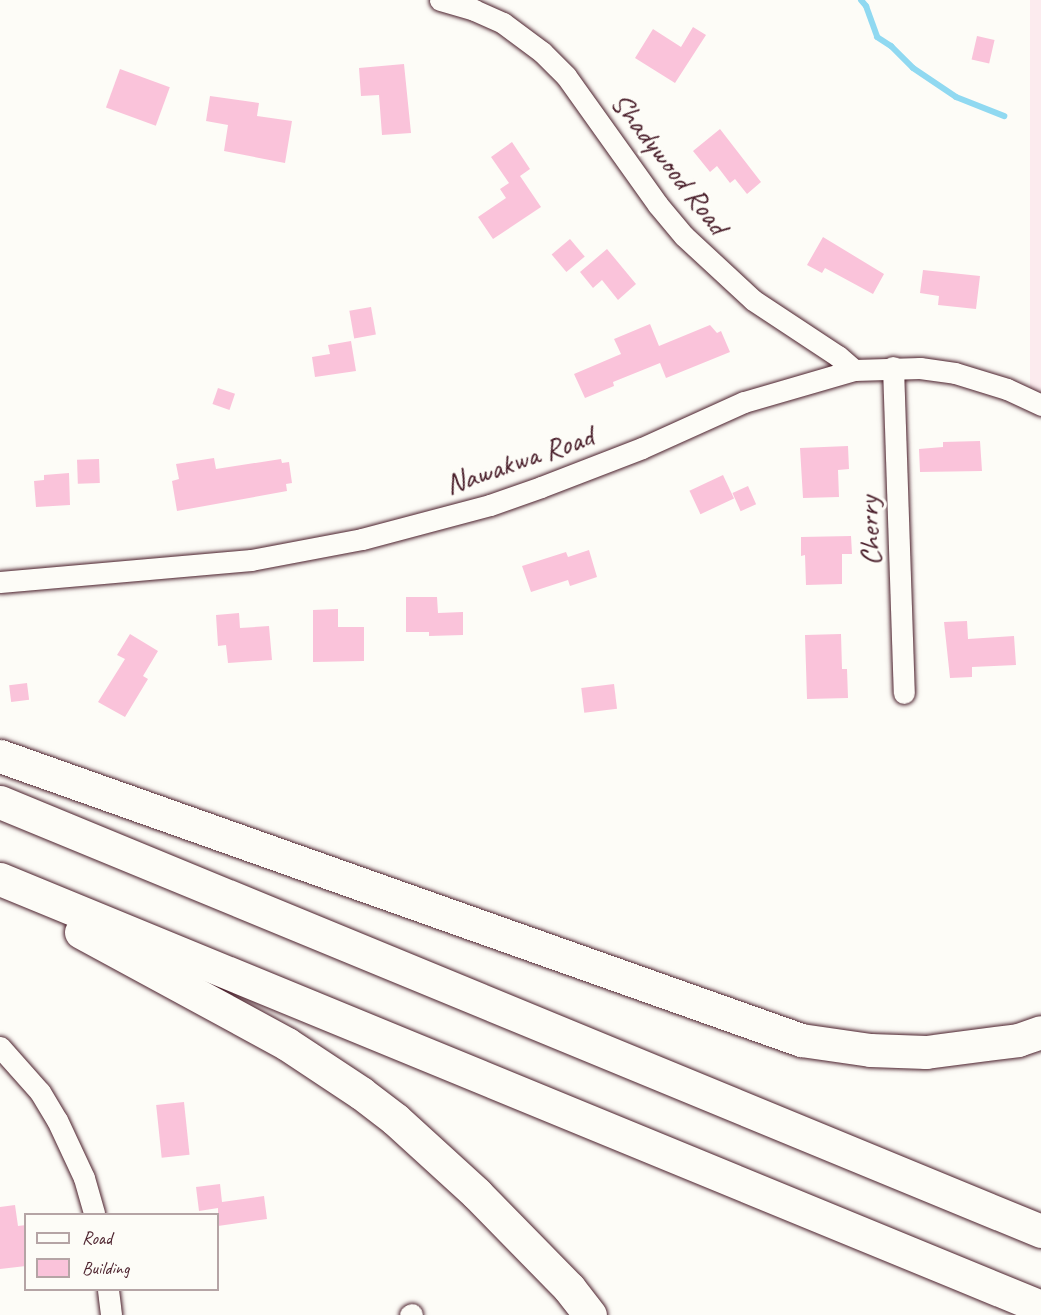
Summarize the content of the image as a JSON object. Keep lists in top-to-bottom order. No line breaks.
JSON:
{"streets":{"street":["Shadywood Road","Nawakwa Road","Cherry"]},"crossings":[["Shadywood Road","Nawakwa Road"],["Nawakwa Road","Cherry"]],"legend":["Road","Building"]}
